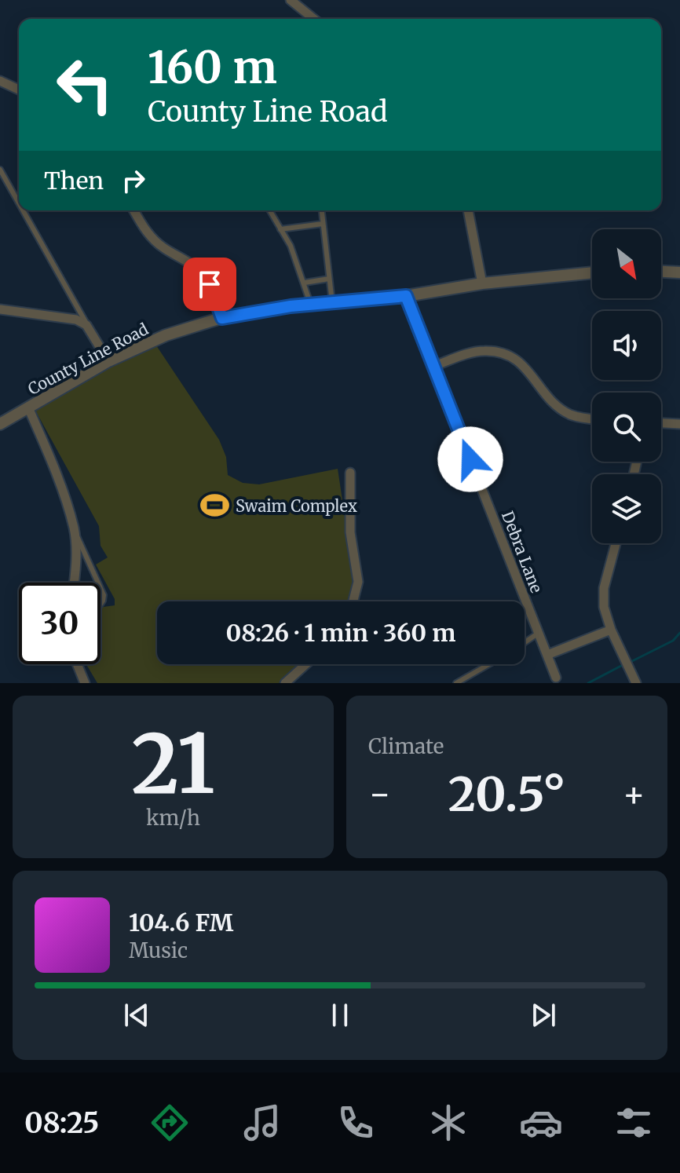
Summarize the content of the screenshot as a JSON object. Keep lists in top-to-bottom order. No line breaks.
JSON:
{"streets":{"street":["County Line Road","Debra Lane"]},"crossings":[["County Line Road","Debra Lane"]],"places":{"sports":["Swaim Complex"]},"north":"bottom right","page":{"turn":["160 m","County Line Road"],"then":"Then","limit":"30","trip":"08:26 · 1 min · 360 m","tile":[["21","km/h"],"Climate"],"heat":["−","20.5°","+"],"song":["104.6 FM","Music"],"tabs":"08:25"}}
